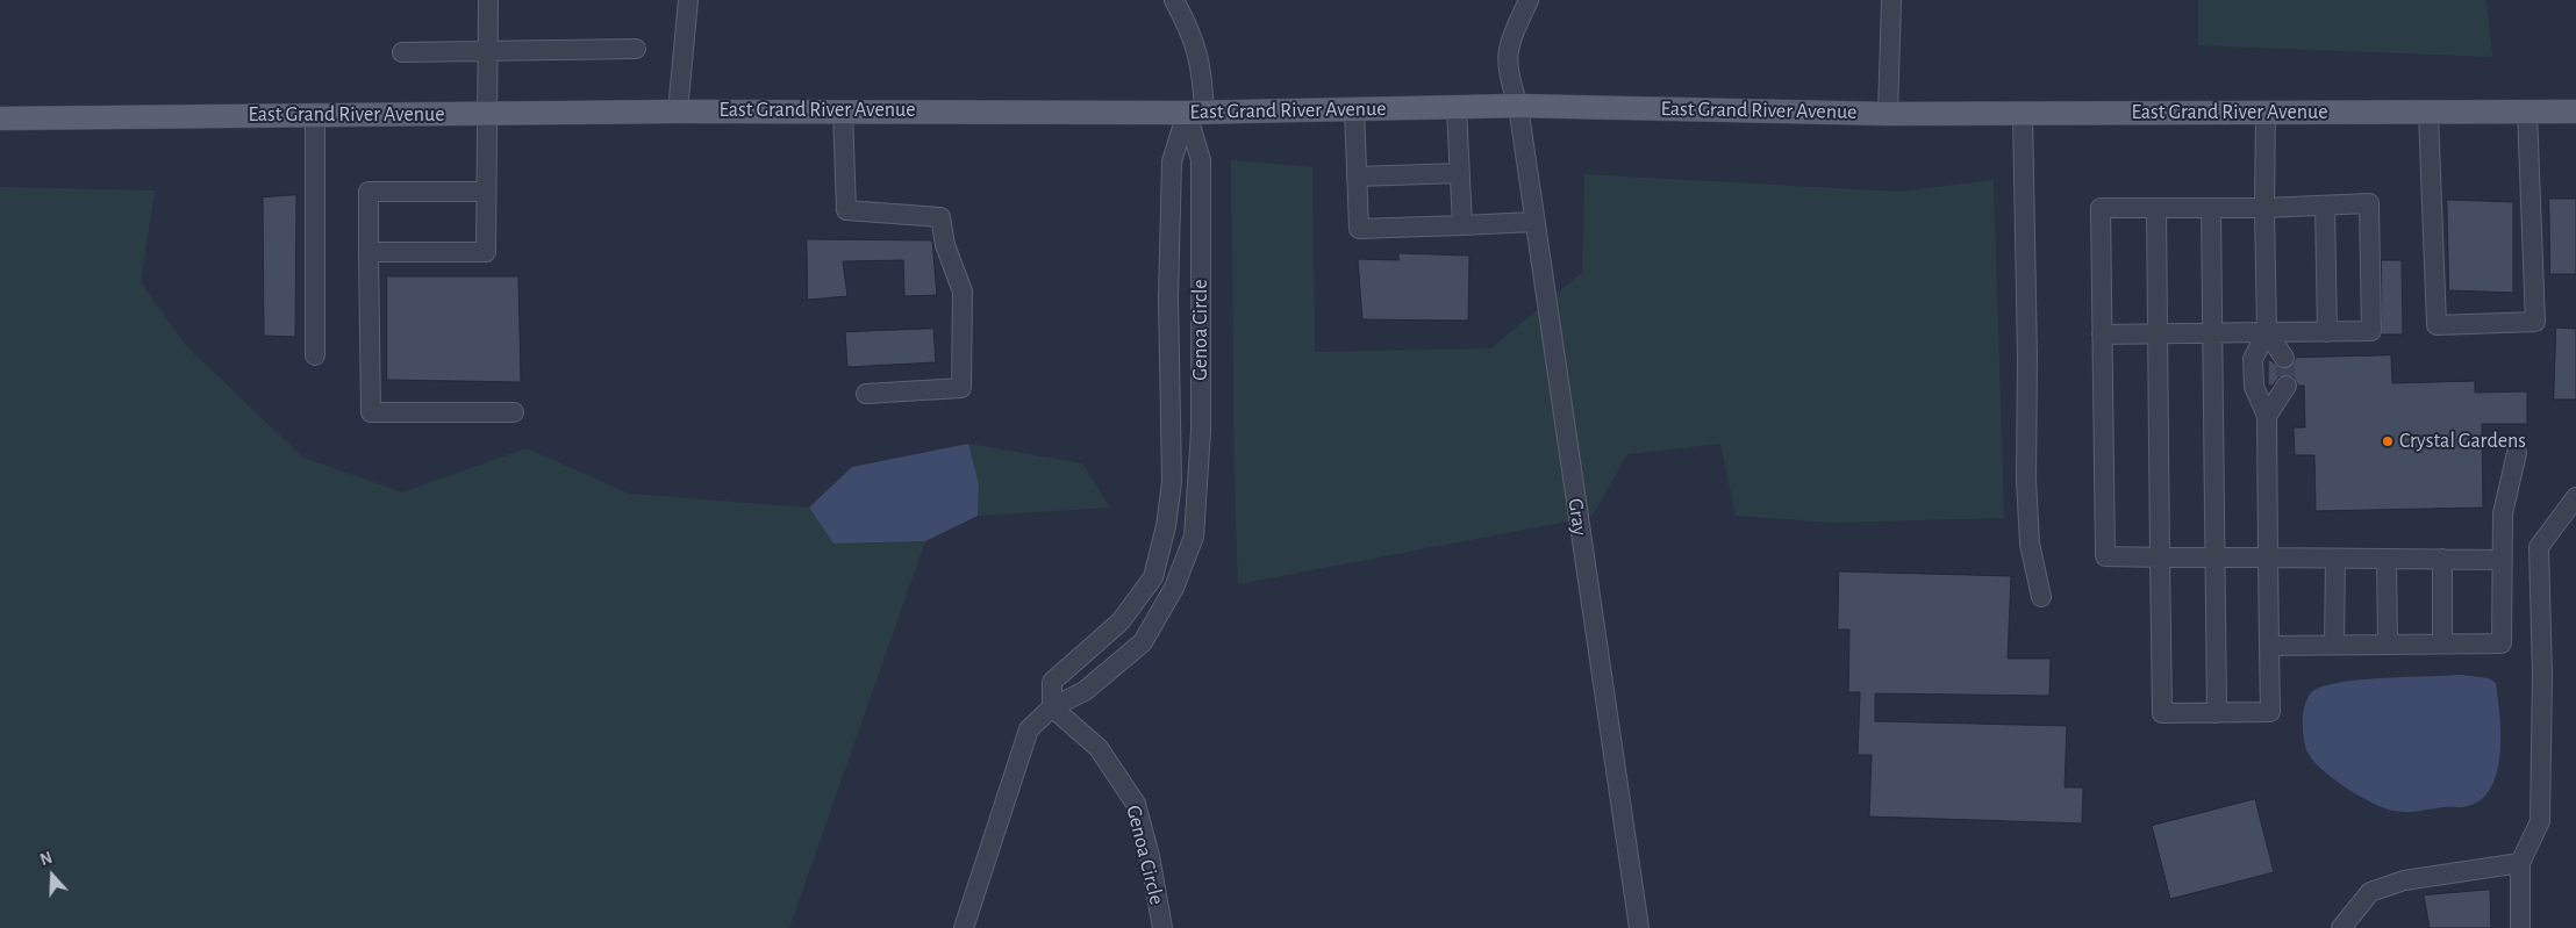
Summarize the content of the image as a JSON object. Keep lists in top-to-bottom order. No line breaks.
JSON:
{"streets":{"main road":["East Grand River Avenue"],"street":["Genoa Circle","Gray"]},"crossings":[["East Grand River Avenue","Genoa Circle"],["East Grand River Avenue","Gray"]],"places":["Crystal Gardens"],"north":"top"}
